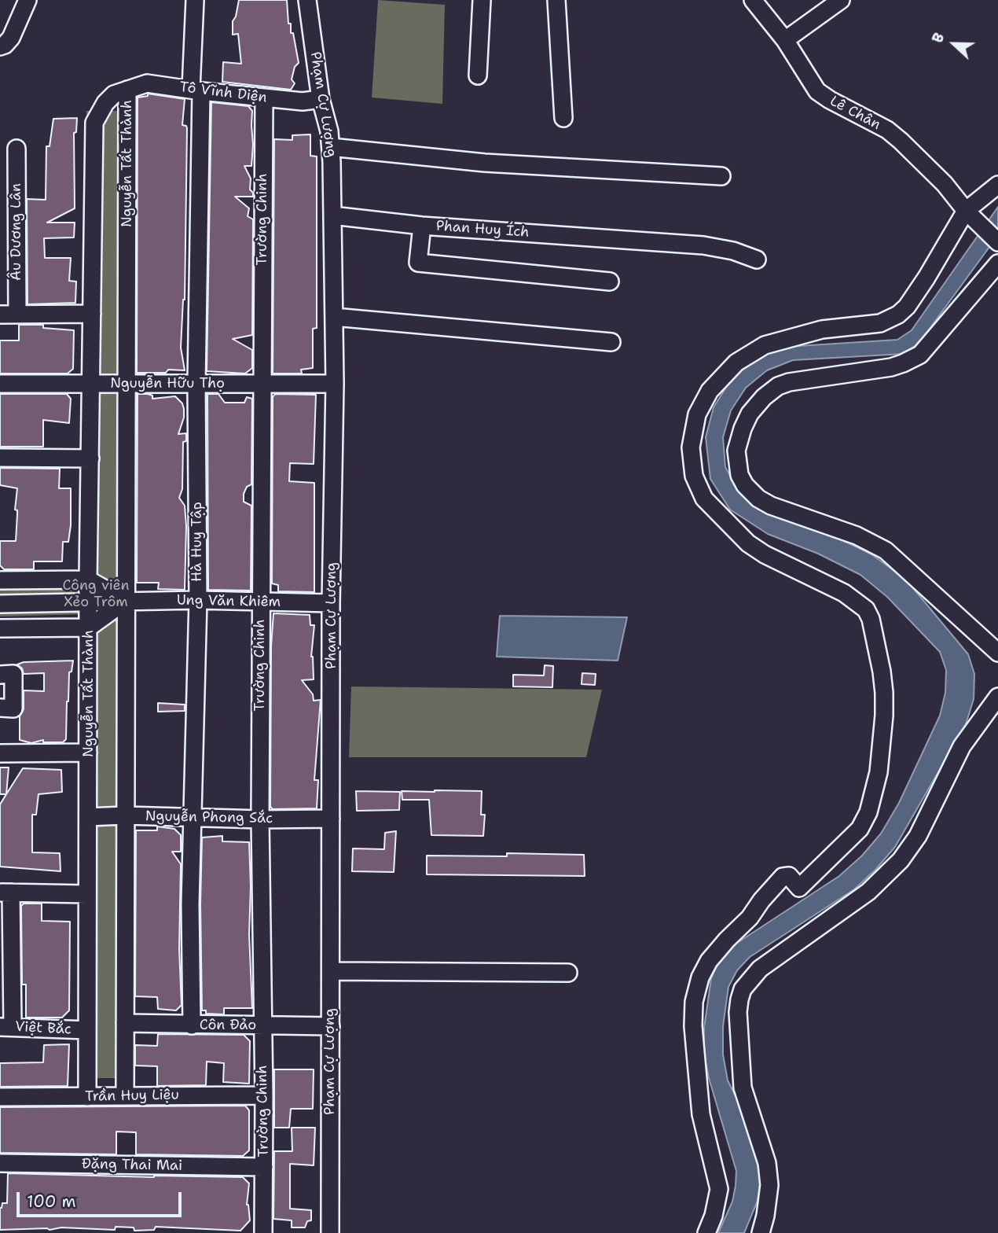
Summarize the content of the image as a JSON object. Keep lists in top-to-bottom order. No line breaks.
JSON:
{"streets":{"street":["Tô Vĩnh Diện","Phạm Cự Lượng","Lê Chân","Nguyễn Tất Thành","Trường Chinh","Phan Huy Ích","Âu Dương Lân","Nguyễn Hữu Thọ","Hà Huy Tập","Ung Văn Khiêm","Nguyễn Phong Sắc","Côn Đảo","Việt Bắc","Trần Huy Liệu","Đặng Thai Mai"]},"crossings":[["Tô Vĩnh Diện","Phạm Cự Lượng"],["Tô Vĩnh Diện","Nguyễn Tất Thành"],["Tô Vĩnh Diện","Trường Chinh"],["Tô Vĩnh Diện","Hà Huy Tập"],["Phạm Cự Lượng","Phan Huy Ích"],["Phạm Cự Lượng","Nguyễn Hữu Thọ"],["Phạm Cự Lượng","Ung Văn Khiêm"],["Phạm Cự Lượng","Nguyễn Phong Sắc"],["Phạm Cự Lượng","Côn Đảo"],["Nguyễn Tất Thành","Nguyễn Hữu Thọ"],["Nguyễn Tất Thành","Ung Văn Khiêm"],["Nguyễn Tất Thành","Nguyễn Phong Sắc"],["Nguyễn Tất Thành","Côn Đảo"],["Nguyễn Tất Thành","Việt Bắc"],["Nguyễn Tất Thành","Trần Huy Liệu"],["Trường Chinh","Nguyễn Hữu Thọ"],["Trường Chinh","Ung Văn Khiêm"],["Trường Chinh","Nguyễn Phong Sắc"],["Trường Chinh","Côn Đảo"],["Trường Chinh","Trần Huy Liệu"],["Trường Chinh","Đặng Thai Mai"],["Nguyễn Hữu Thọ","Hà Huy Tập"],["Hà Huy Tập","Ung Văn Khiêm"],["Hà Huy Tập","Nguyễn Phong Sắc"],["Hà Huy Tập","Côn Đảo"]],"parks":["Công viên Xẻo Trôm"],"scale_bar":"100 m","north":"left"}
